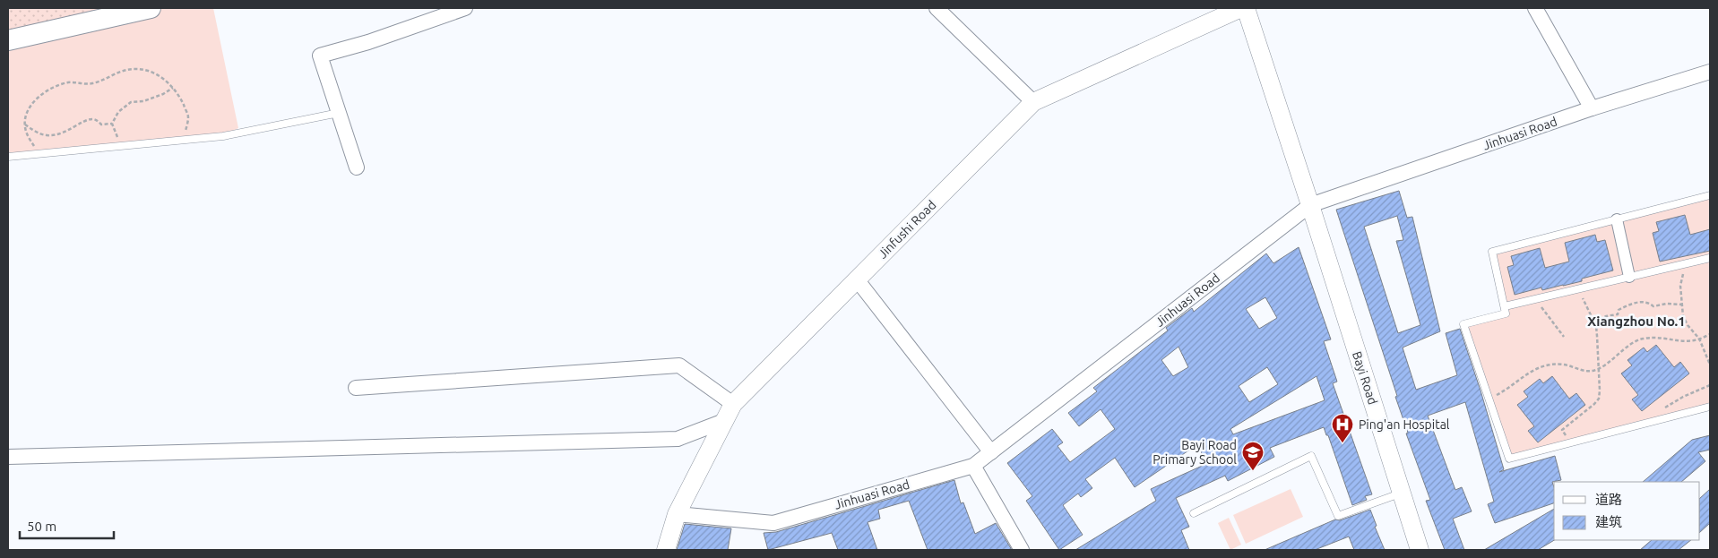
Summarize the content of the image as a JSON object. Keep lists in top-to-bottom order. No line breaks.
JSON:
{"streets":{"street":["Jinhuasi Road","Jinfushi Road","Bayi Road"]},"crossings":[["Jinhuasi Road","Jinfushi Road"],["Jinhuasi Road","Bayi Road"]],"districts":["Xiangzhou No.1"],"places":{"hospital":["Ping'an Hospital"],"school or university":["Bayi Road Primary School"]},"legend":["道路","建筑"],"scale_bar":"50 m"}
